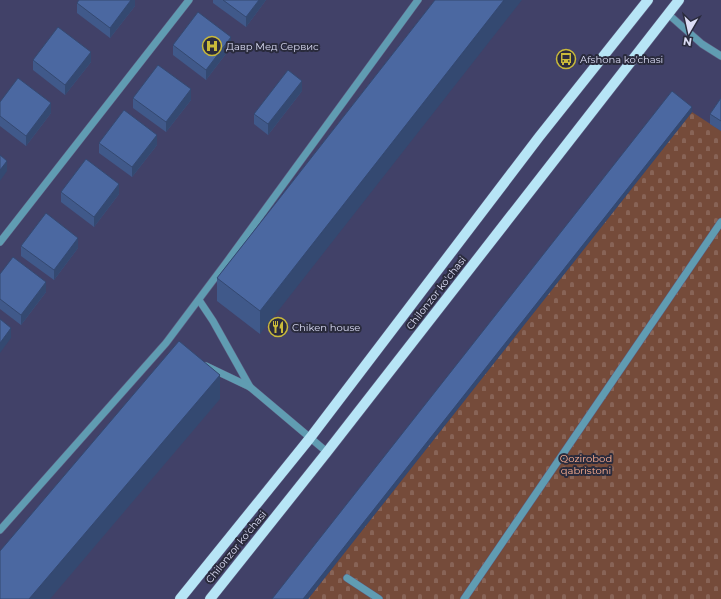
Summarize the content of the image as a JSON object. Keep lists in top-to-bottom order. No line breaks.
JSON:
{"streets":{"main road":["Chilonzor ko'chasi"]},"parks":["Qozirobod qabristoni"],"places":{"hospital":["Давр Мед Сервис"],"bus stop":["Afshona ko'chasi"],"restaurant":["Chiken house"]},"north":"bottom"}
